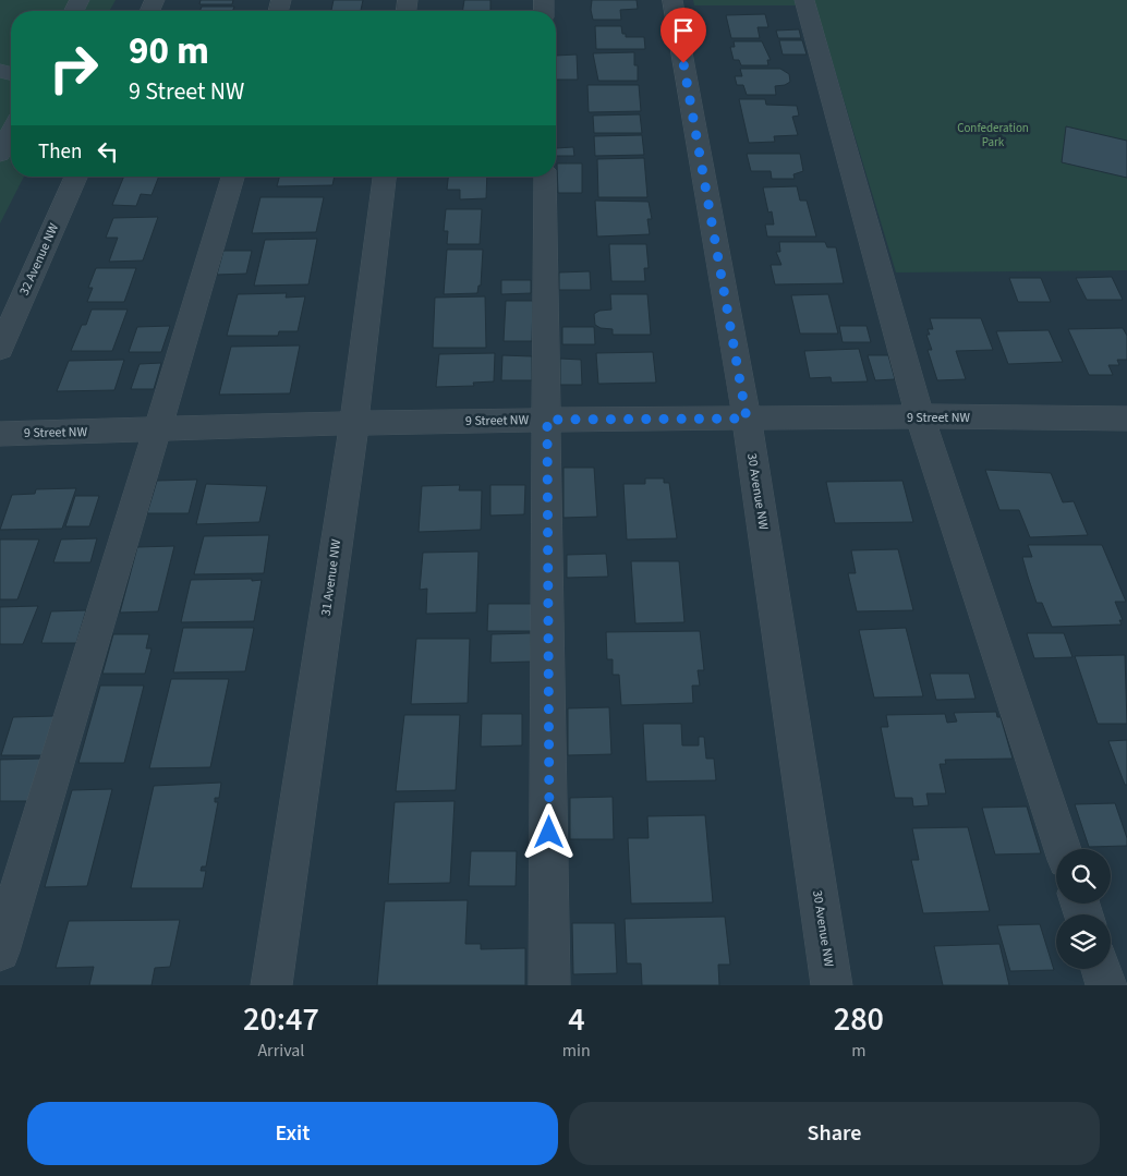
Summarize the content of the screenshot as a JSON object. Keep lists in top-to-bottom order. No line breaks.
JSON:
{"streets":{"street":["32 Avenue NW","9 Street NW","30 Avenue NW","31 Avenue NW"]},"crossings":[["9 Street NW","30 Avenue NW"],["9 Street NW","31 Avenue NW"]],"parks":["Confederation Park"],"page":{"turn":["90 m","9 Street NW"],"then":"Then","eta":["20:47","Arrival","4","min","280","m"],"buttons":["Exit","Share"]}}
